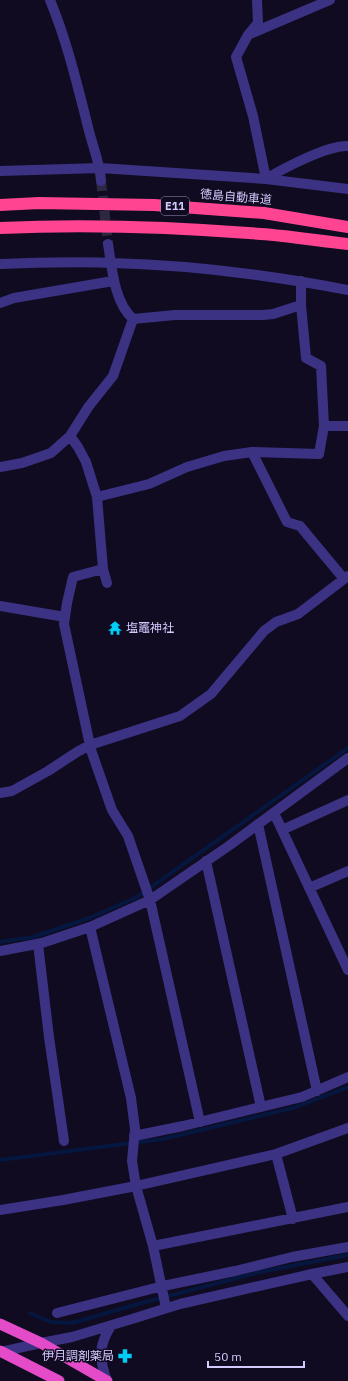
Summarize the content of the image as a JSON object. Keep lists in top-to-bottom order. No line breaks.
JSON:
{"streets":{"highway":["徳島自動車道","E11"]},"places":{"temple":["塩竈神社"],"pharmacy":["伊月調剤薬局"]},"scale_bar":"50 m"}
